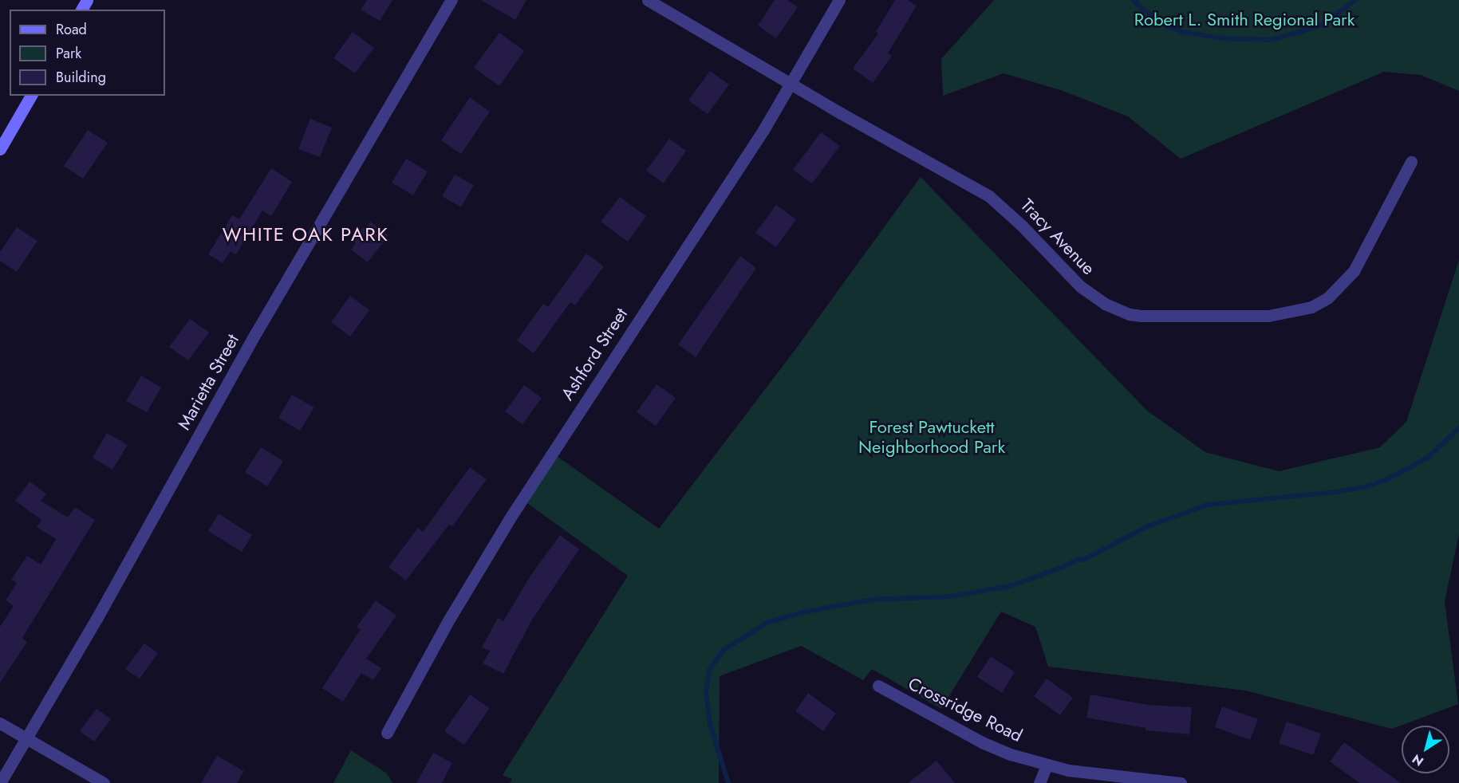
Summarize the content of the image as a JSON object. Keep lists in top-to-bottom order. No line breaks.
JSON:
{"streets":{"street":["Tracy Avenue","Ashford Street","Marietta Street","Crossridge Road"]},"crossings":[["Tracy Avenue","Ashford Street"]],"districts":["WHITE OAK PARK"],"parks":["Robert L. Smith Regional Park","Forest Pawtuckett Neighborhood Park"],"legend":["Road","Park","Building"],"north":"bottom left"}
